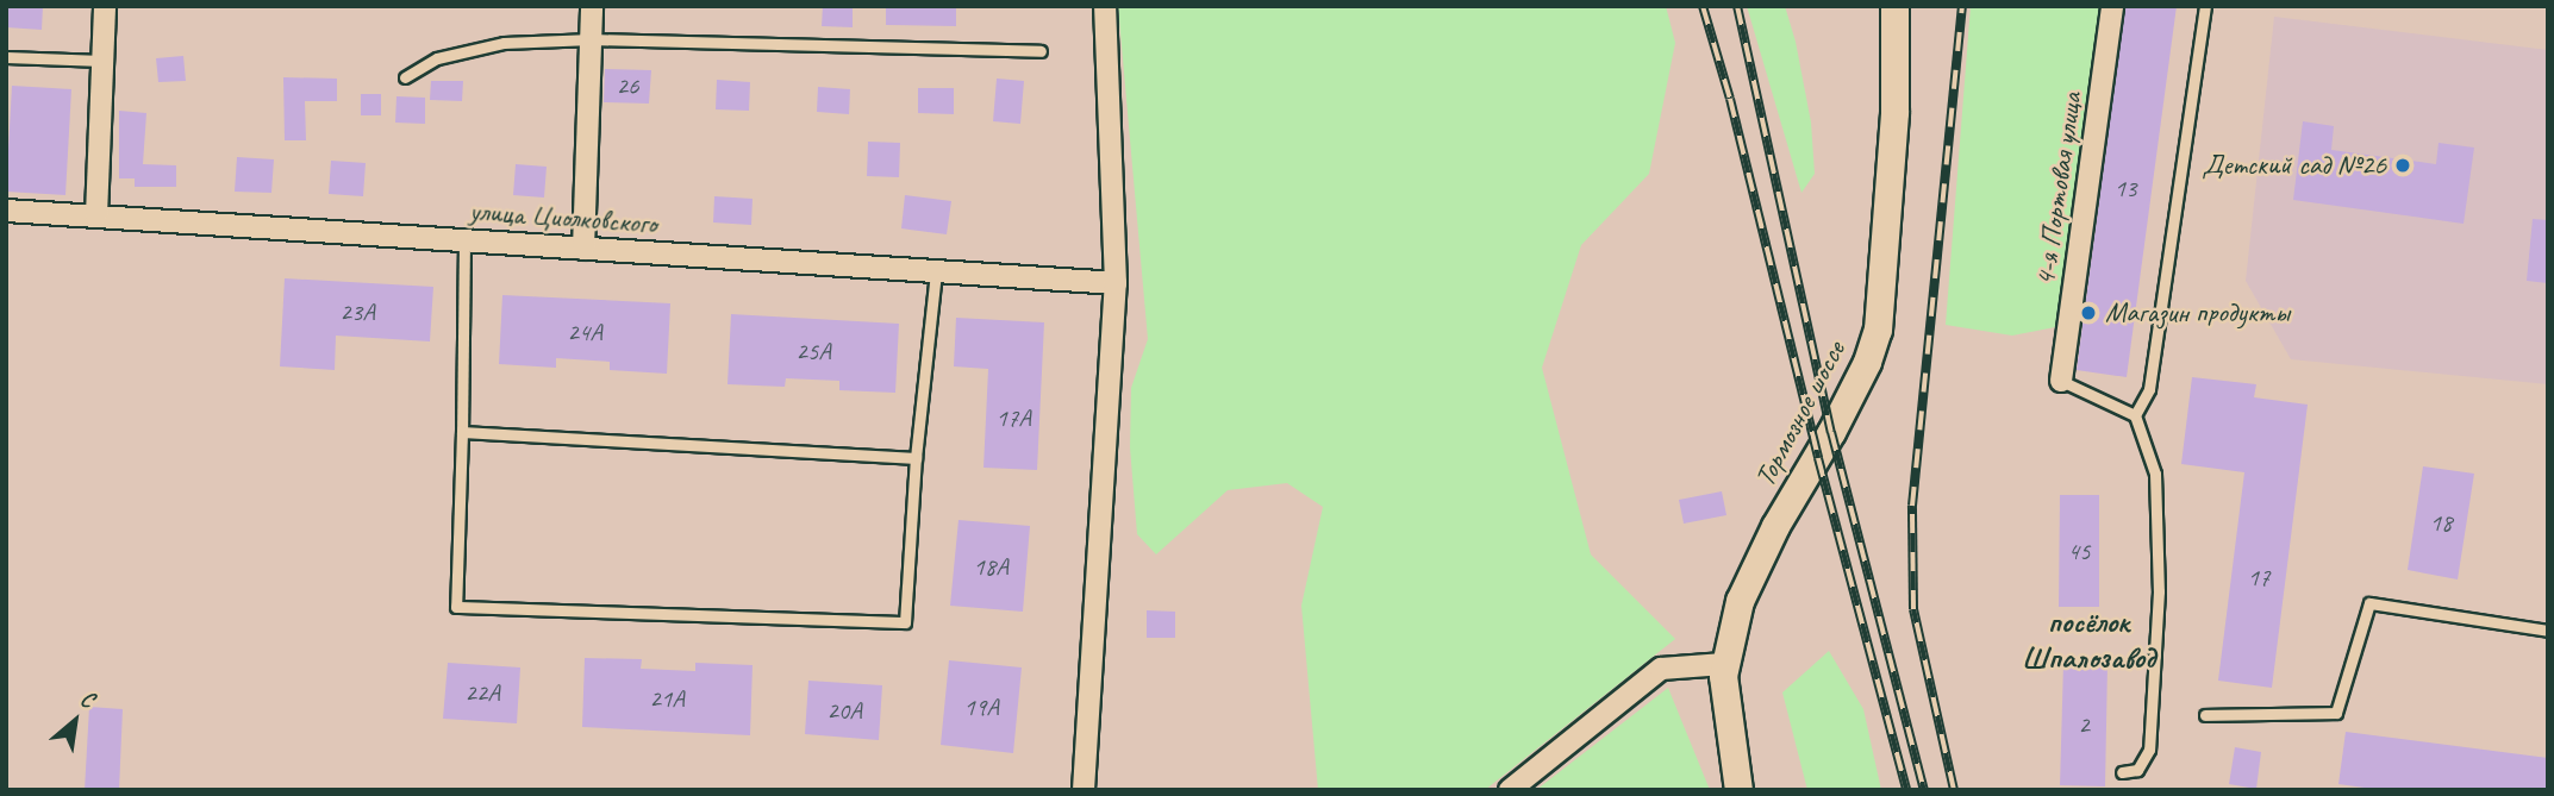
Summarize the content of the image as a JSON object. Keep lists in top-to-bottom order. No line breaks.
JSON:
{"streets":{"street":["4-я Портовая улица","улица Циолковского","Тормозное шоссе"]},"districts":["посёлок Шпалозавод"],"places":["Детский сад №26","Магазин продукты"],"house_numbers":["26","13","23А","24А","25А","17А","18","45","18А","17","22А","21А","19А","20А","2"],"north":"top right"}
